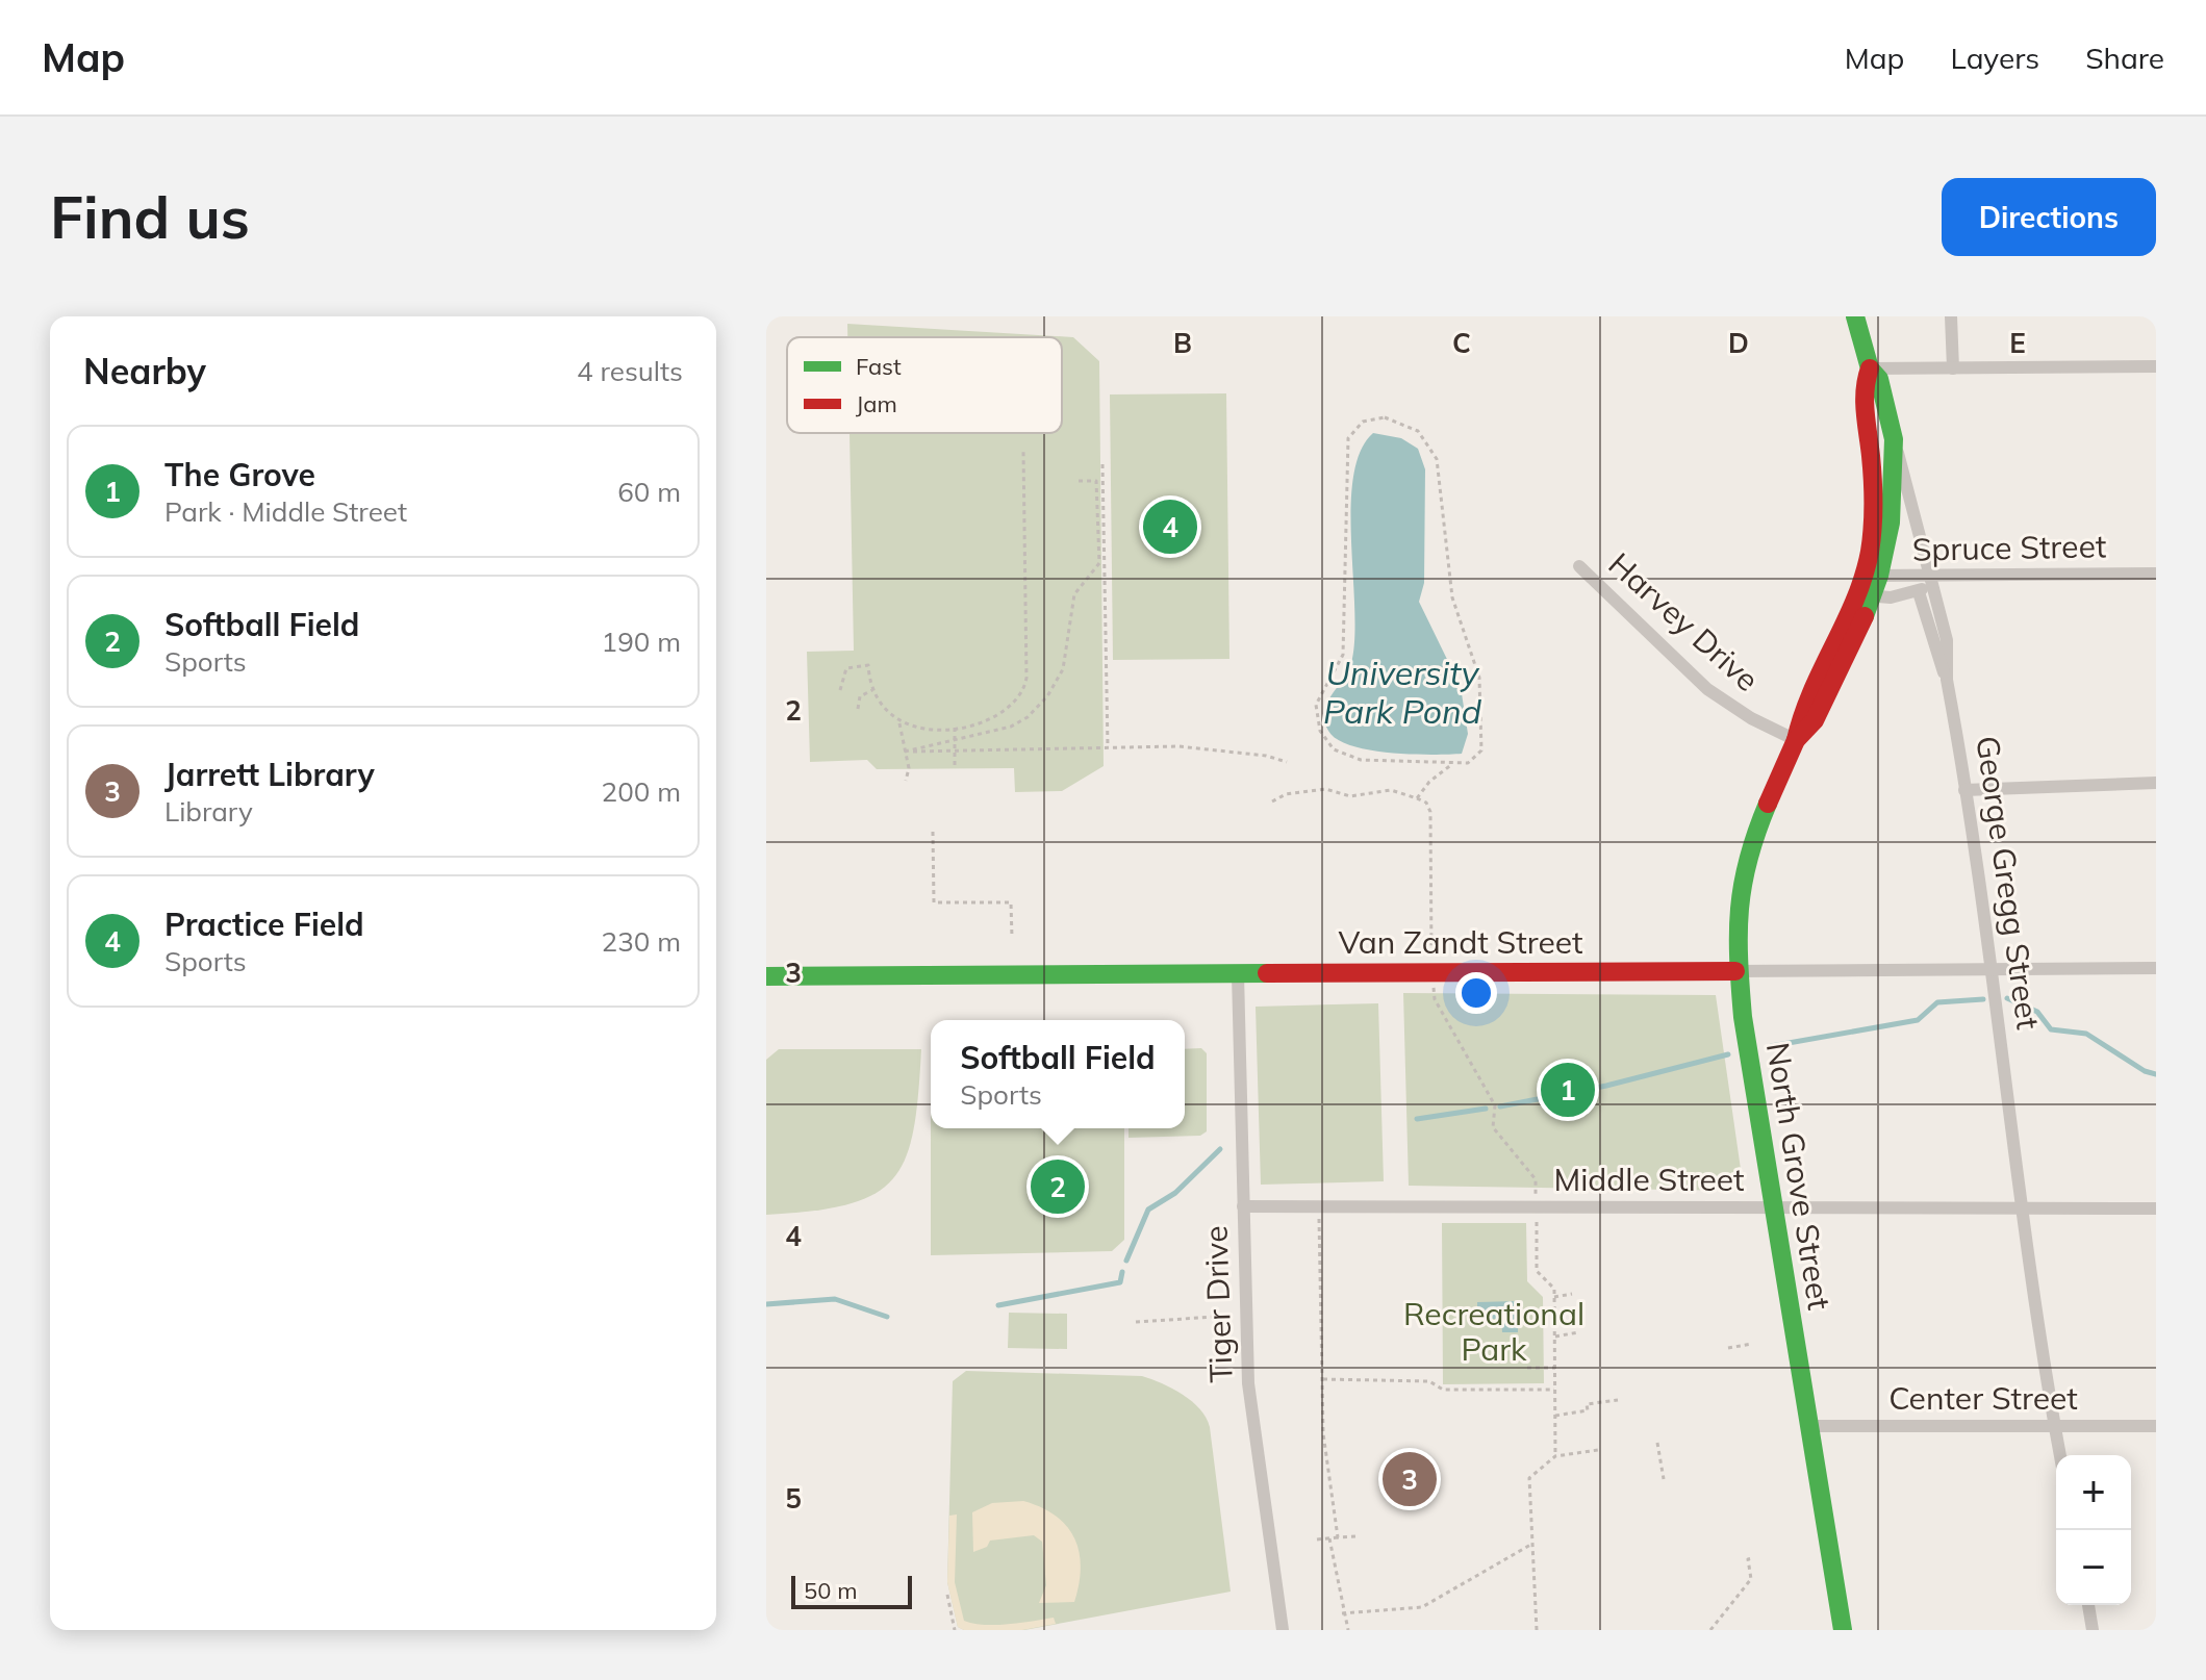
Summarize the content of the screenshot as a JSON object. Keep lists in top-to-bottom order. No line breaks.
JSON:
{"streets":{"main road":["George Gregg Street","Van Zandt Street","North Grove Street"],"street":["Spruce Street","Harvey Drive","Middle Street","Tiger Drive","Center Street"]},"crossings":[["Spruce Street","George Gregg Street"],["Spruce Street","North Grove Street"],["Harvey Drive","North Grove Street"],["George Gregg Street","Van Zandt Street"],["George Gregg Street","North Grove Street"],["George Gregg Street","Middle Street"],["George Gregg Street","Center Street"],["Van Zandt Street","North Grove Street"],["Van Zandt Street","Tiger Drive"],["North Grove Street","Middle Street"],["North Grove Street","Center Street"],["Middle Street","Tiger Drive"]],"water":["University Park Pond"],"parks":["Recreational Park"],"legend":["Fast","Jam"],"scale_bar":"50 m","page":{"header":"Map","nav":["Map","Layers","Share"],"buttons":"Directions","title":"Find us","heading":["Nearby","4 results"],"list":[{"mark":"1","name":"The Grove","note":"Park · Middle Street","value":"60 m"},{"mark":"2","name":"Softball Field","note":"Sports","value":"190 m"},{"mark":"3","name":"Jarrett Library","note":"Library","value":"200 m"},{"mark":"4","name":"Practice Field","note":"Sports","value":"230 m"}],"pins":["4","1","2","3"],"popup":["Softball Field","Sports"],"map_buttons":["+","−"],"scale":"50 m"},"grid":{"columns":["B","C","D","E"],"rows":["2","3","4","5"]}}
